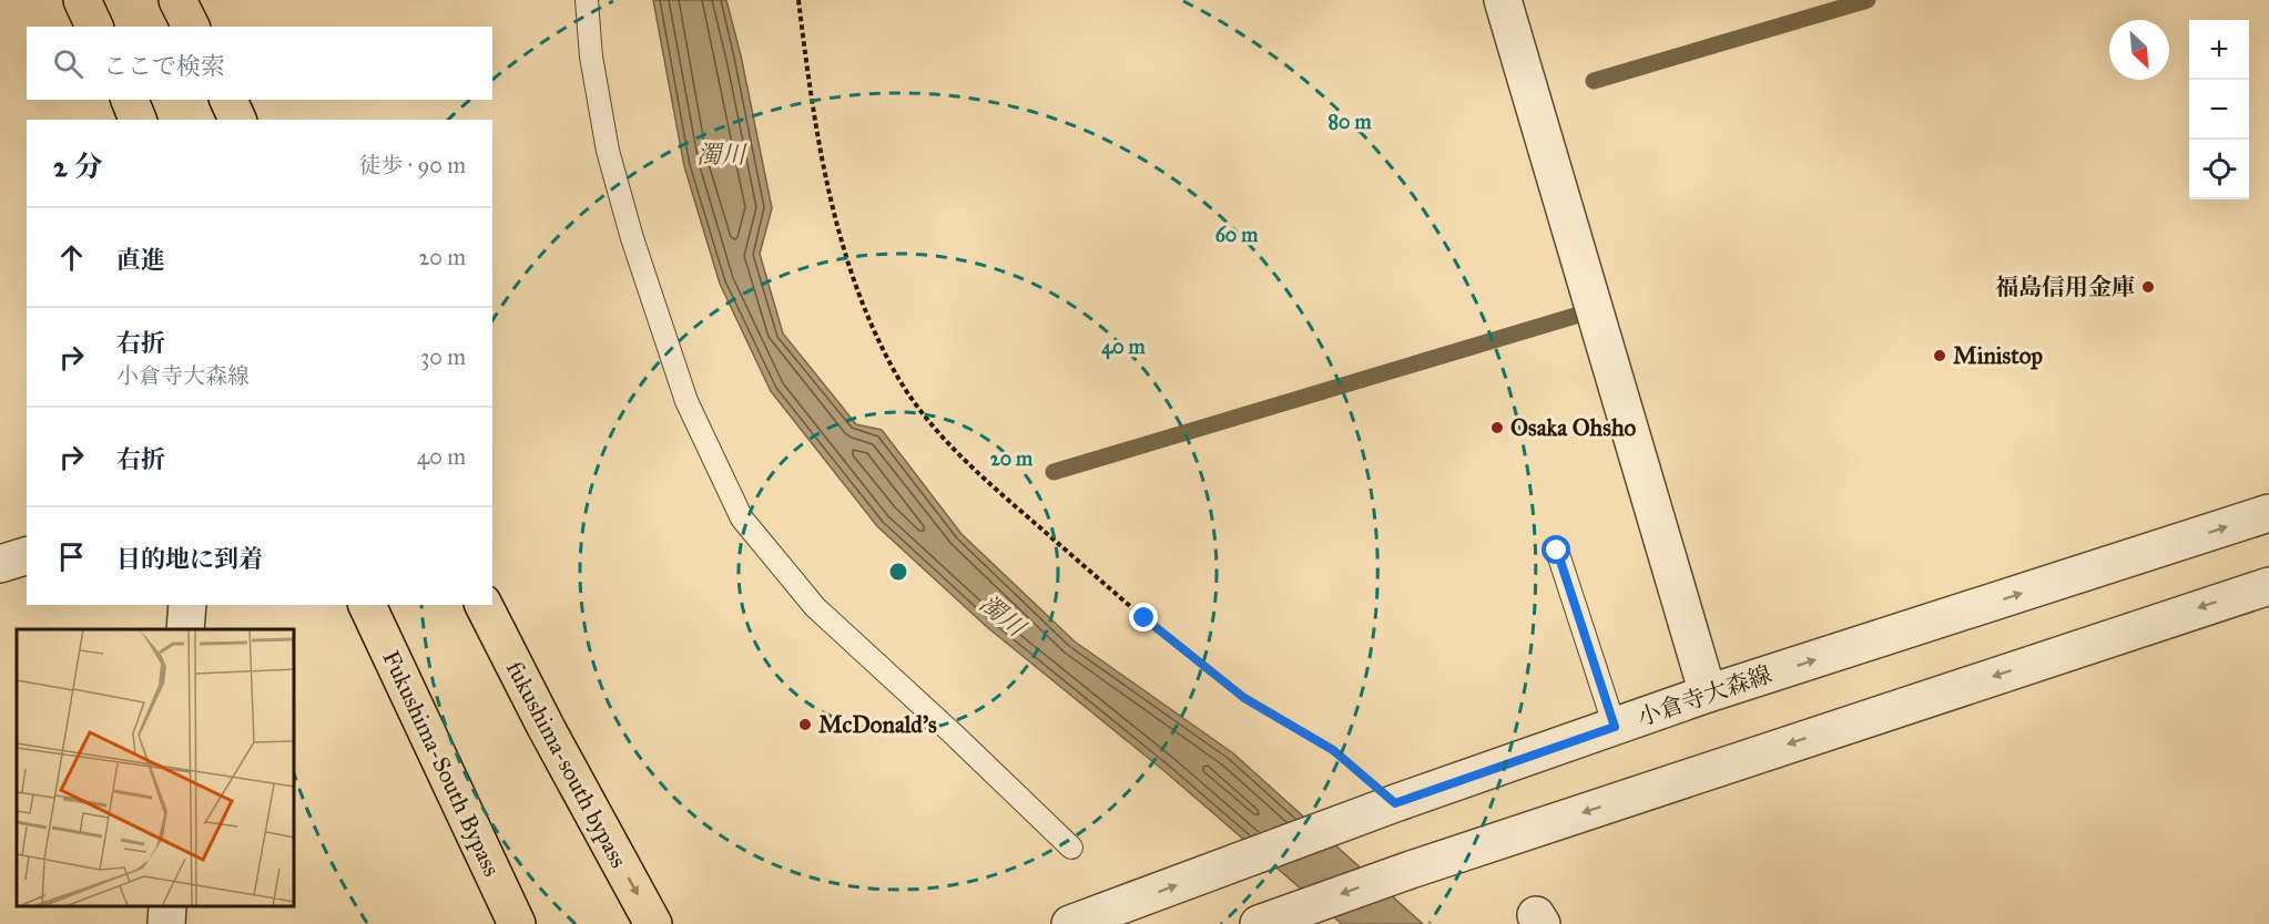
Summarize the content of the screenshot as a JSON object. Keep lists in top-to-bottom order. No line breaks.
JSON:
{"streets":{"highway":["Fukushima-South Bypass","fukushima-south bypass"],"street":["小倉寺大森線"]},"one_way":["fukushima-south bypass"],"water":["濁川"],"places":["福島信用金庫","Ministop","Osaka Ohsho","McDonald's"],"north":"bottom right","page":{"map_buttons":["+","−"],"search":"ここで検索","heading":["2 分","徒歩 · 90 m"],"list":[["直進","20 m"],["右折","小倉寺大森線","30 m"],["右折","40 m"],"目的地に到着"]},"rings":["80 m","60 m","40 m","20 m"]}
